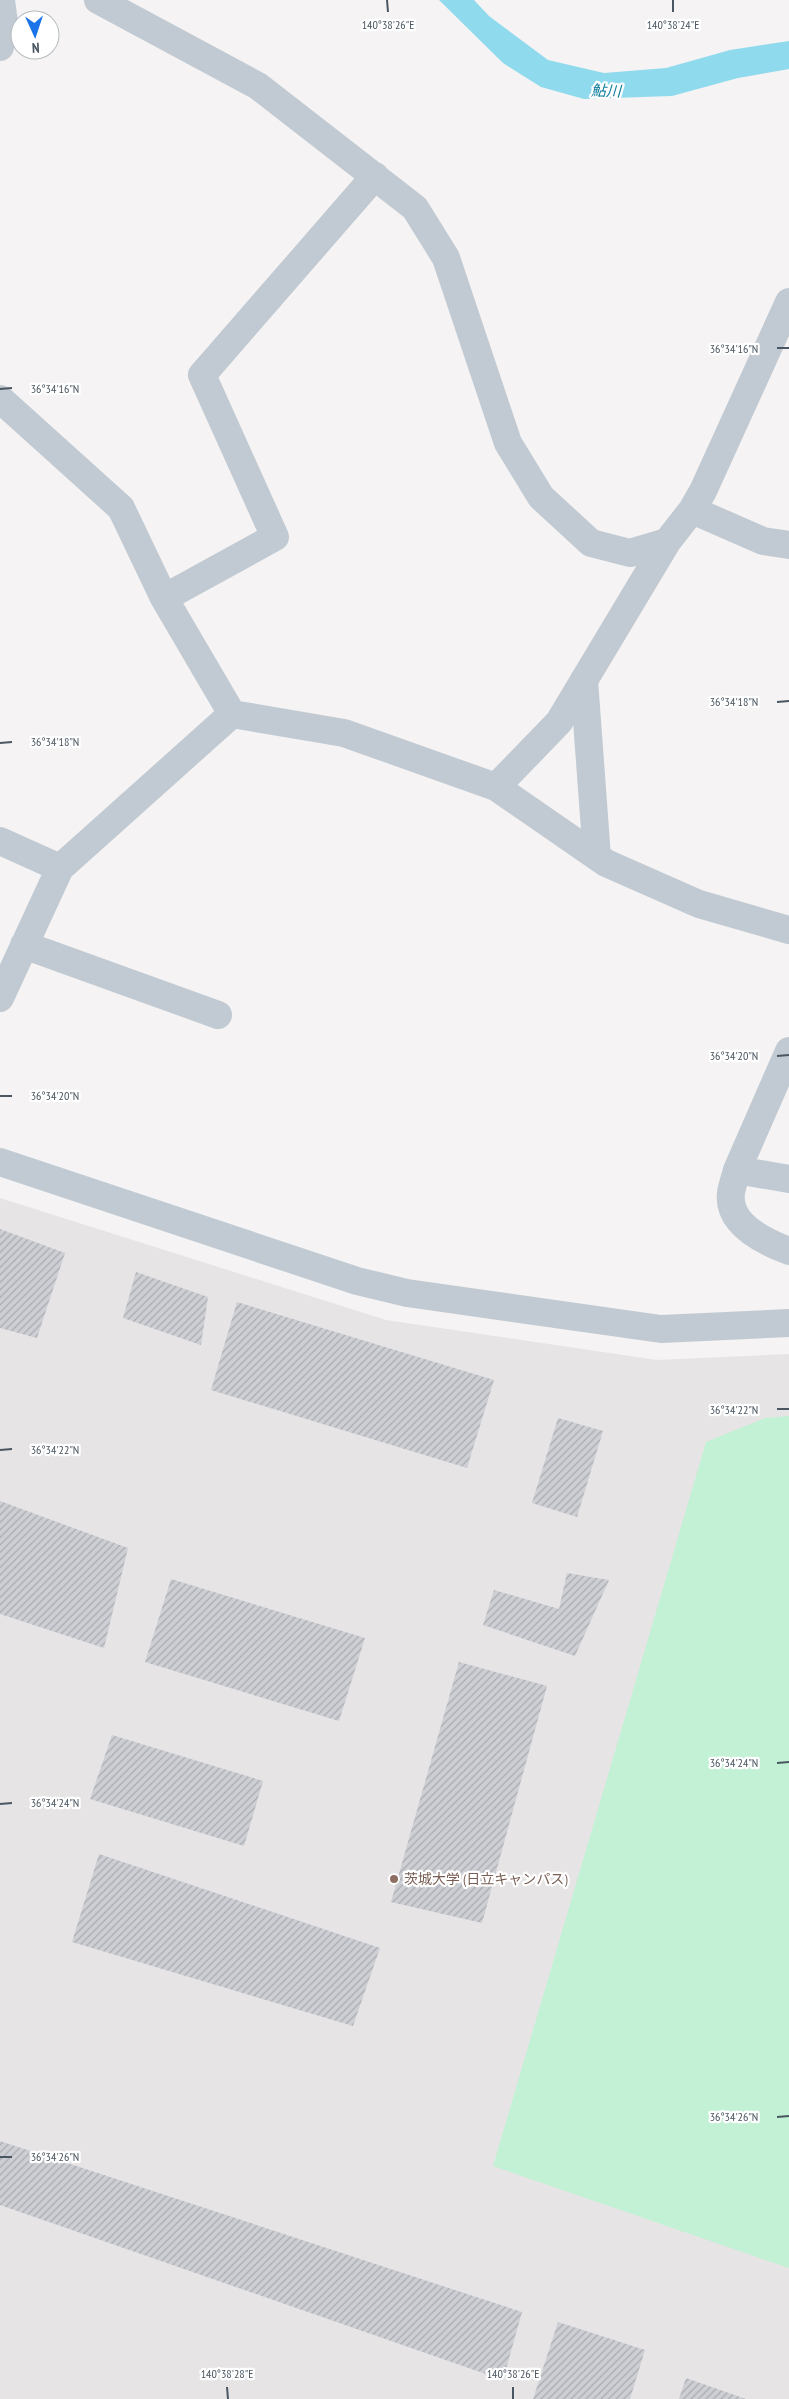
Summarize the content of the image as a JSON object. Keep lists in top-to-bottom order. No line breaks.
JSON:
{"water":["鮎川"],"places":["茨城大学 (日立キャンパス)"],"north":"bottom","coordinates":["140°38'24\"E","140°38'26\"E","36°34'16\"N","36°34'18\"N","36°34'20\"N","36°34'22\"N","36°34'24\"N","36°34'26\"N","140°38'28\"E"]}
